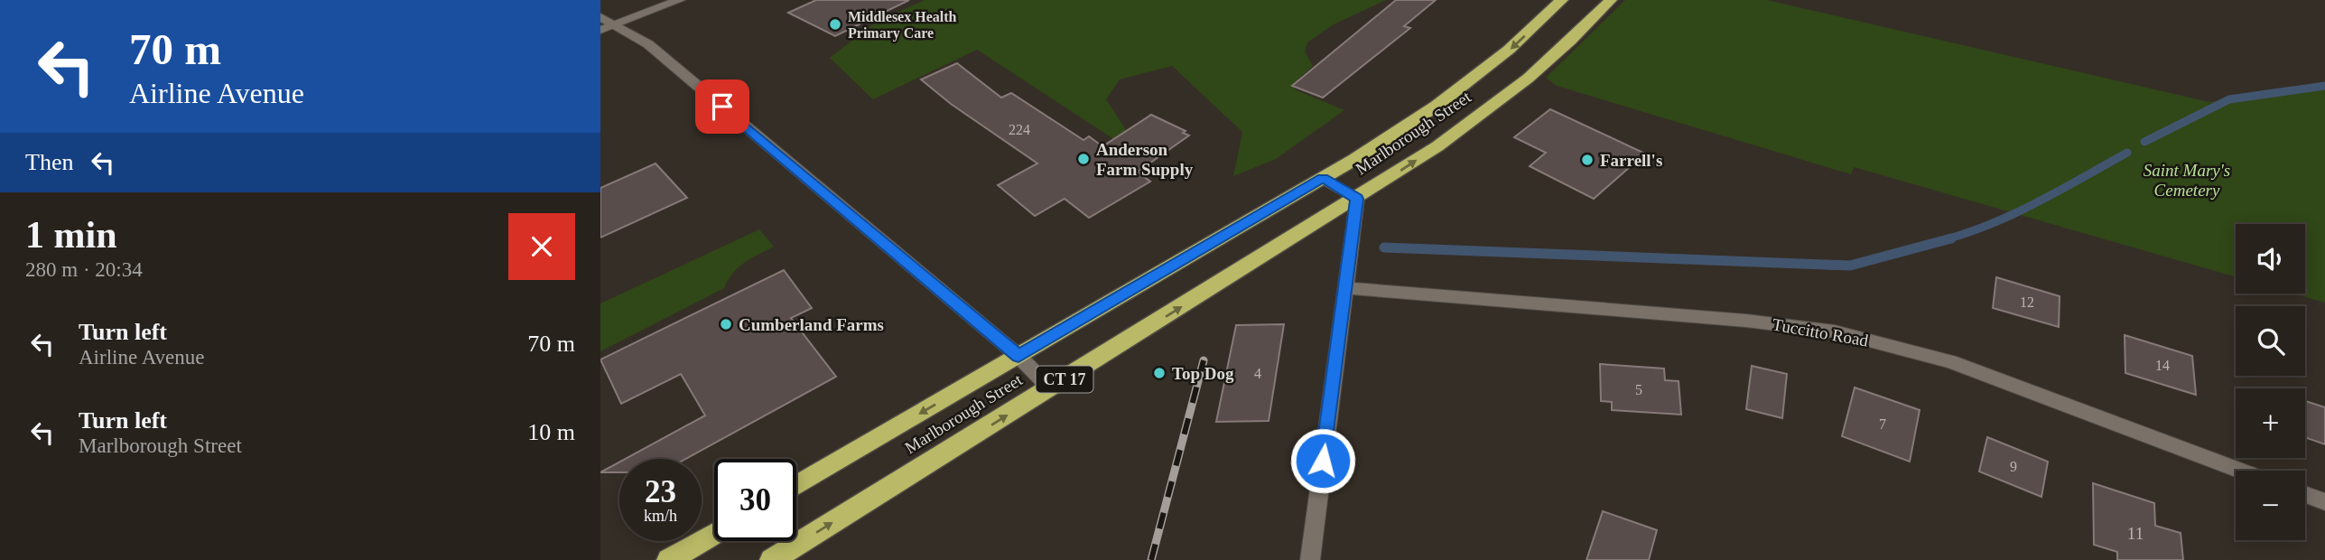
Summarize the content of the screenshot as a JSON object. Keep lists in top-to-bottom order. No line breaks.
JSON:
{"streets":{"highway":["Marlborough Street","CT 17"],"street":["Tuccitto Road"]},"parks":["Saint Mary's Cemetery"],"places":["Middlesex Health Primary Care","Anderson Farm Supply","Farrell's","Cumberland Farms","Top Dog"],"house_numbers":["224","12","14","4","5","7","9","11"],"page":{"turn":["70 m","Airline Avenue"],"then":"Then","heading":["1 min","280 m · 20:34"],"map_buttons":["+","−"],"list":[{"name":"Turn left","note":"Airline Avenue","value":"70 m"},{"name":"Turn left","note":"Marlborough Street","value":"10 m"}],"speed":"23 km/h","limit":"30"}}
